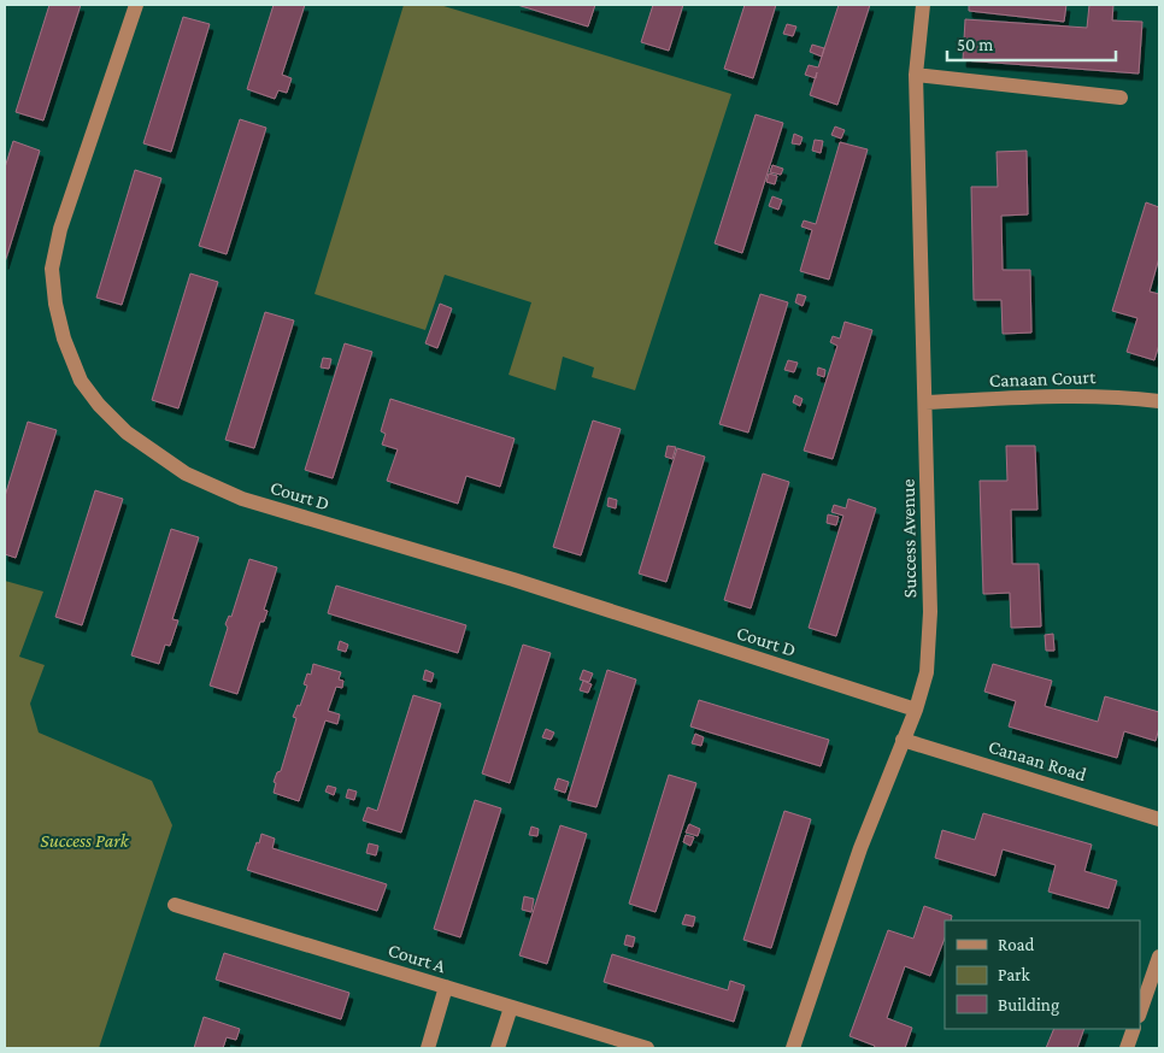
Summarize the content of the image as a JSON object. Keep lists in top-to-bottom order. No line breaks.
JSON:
{"streets":{"street":["Canaan Court","Court D","Success Avenue","Canaan Road","Court A"]},"crossings":[["Canaan Court","Success Avenue"],["Court D","Success Avenue"],["Success Avenue","Canaan Road"]],"parks":["Success Park"],"legend":["Road","Park","Building"],"scale_bar":"50 m"}
